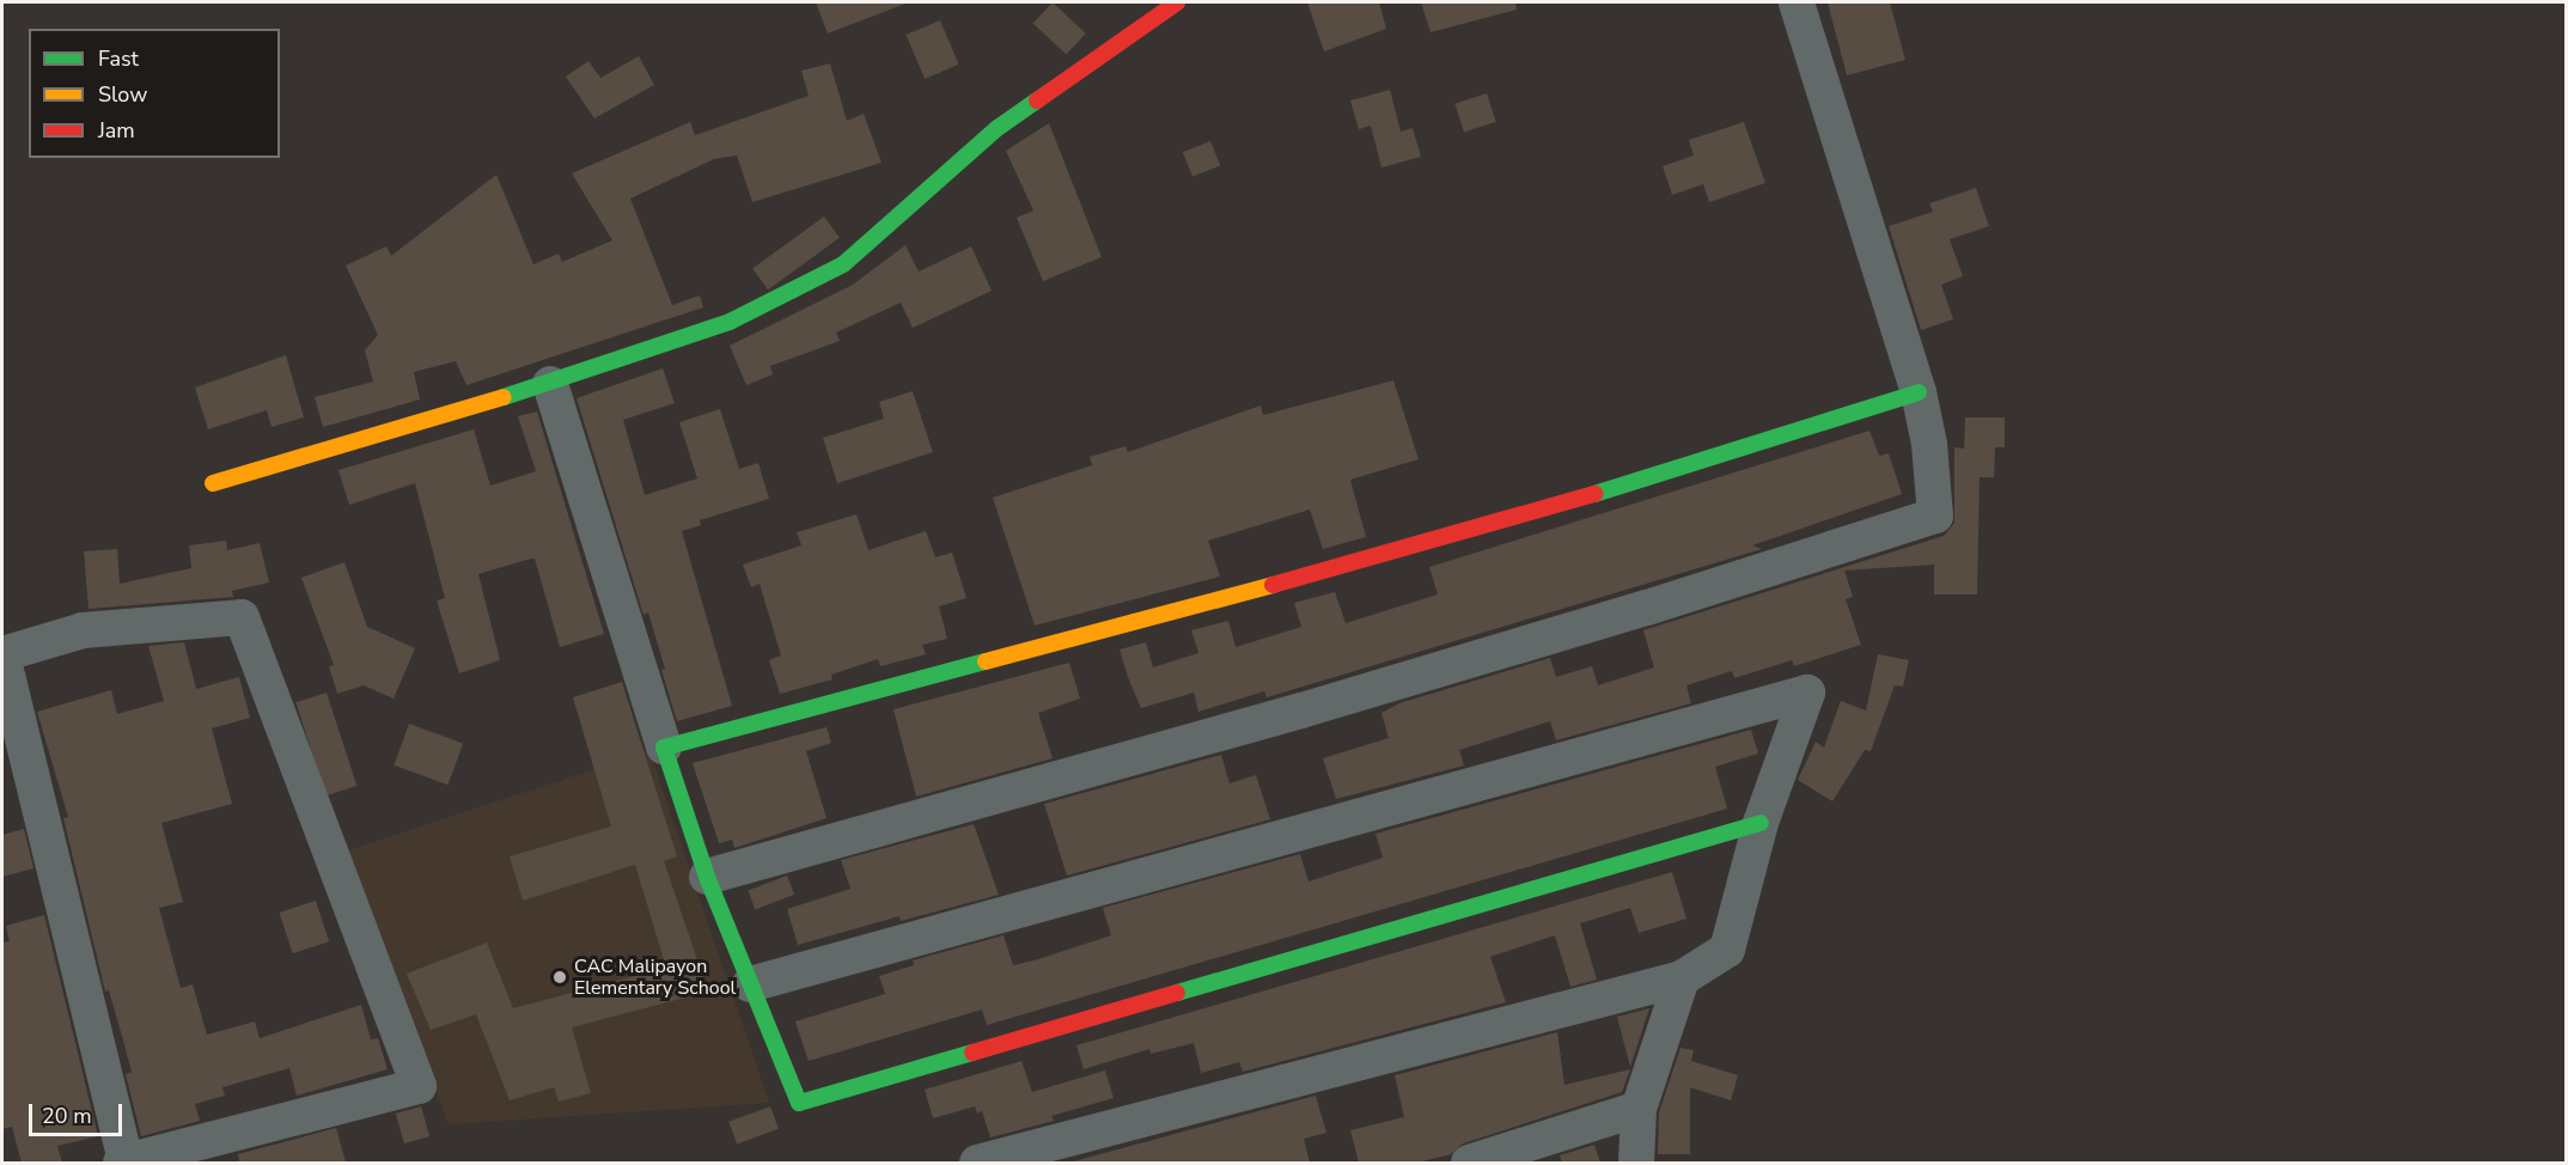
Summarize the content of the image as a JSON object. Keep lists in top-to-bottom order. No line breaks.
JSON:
{"places":["CAC Malipayon Elementary School"],"legend":["Fast","Slow","Jam"],"scale_bar":"20 m"}
